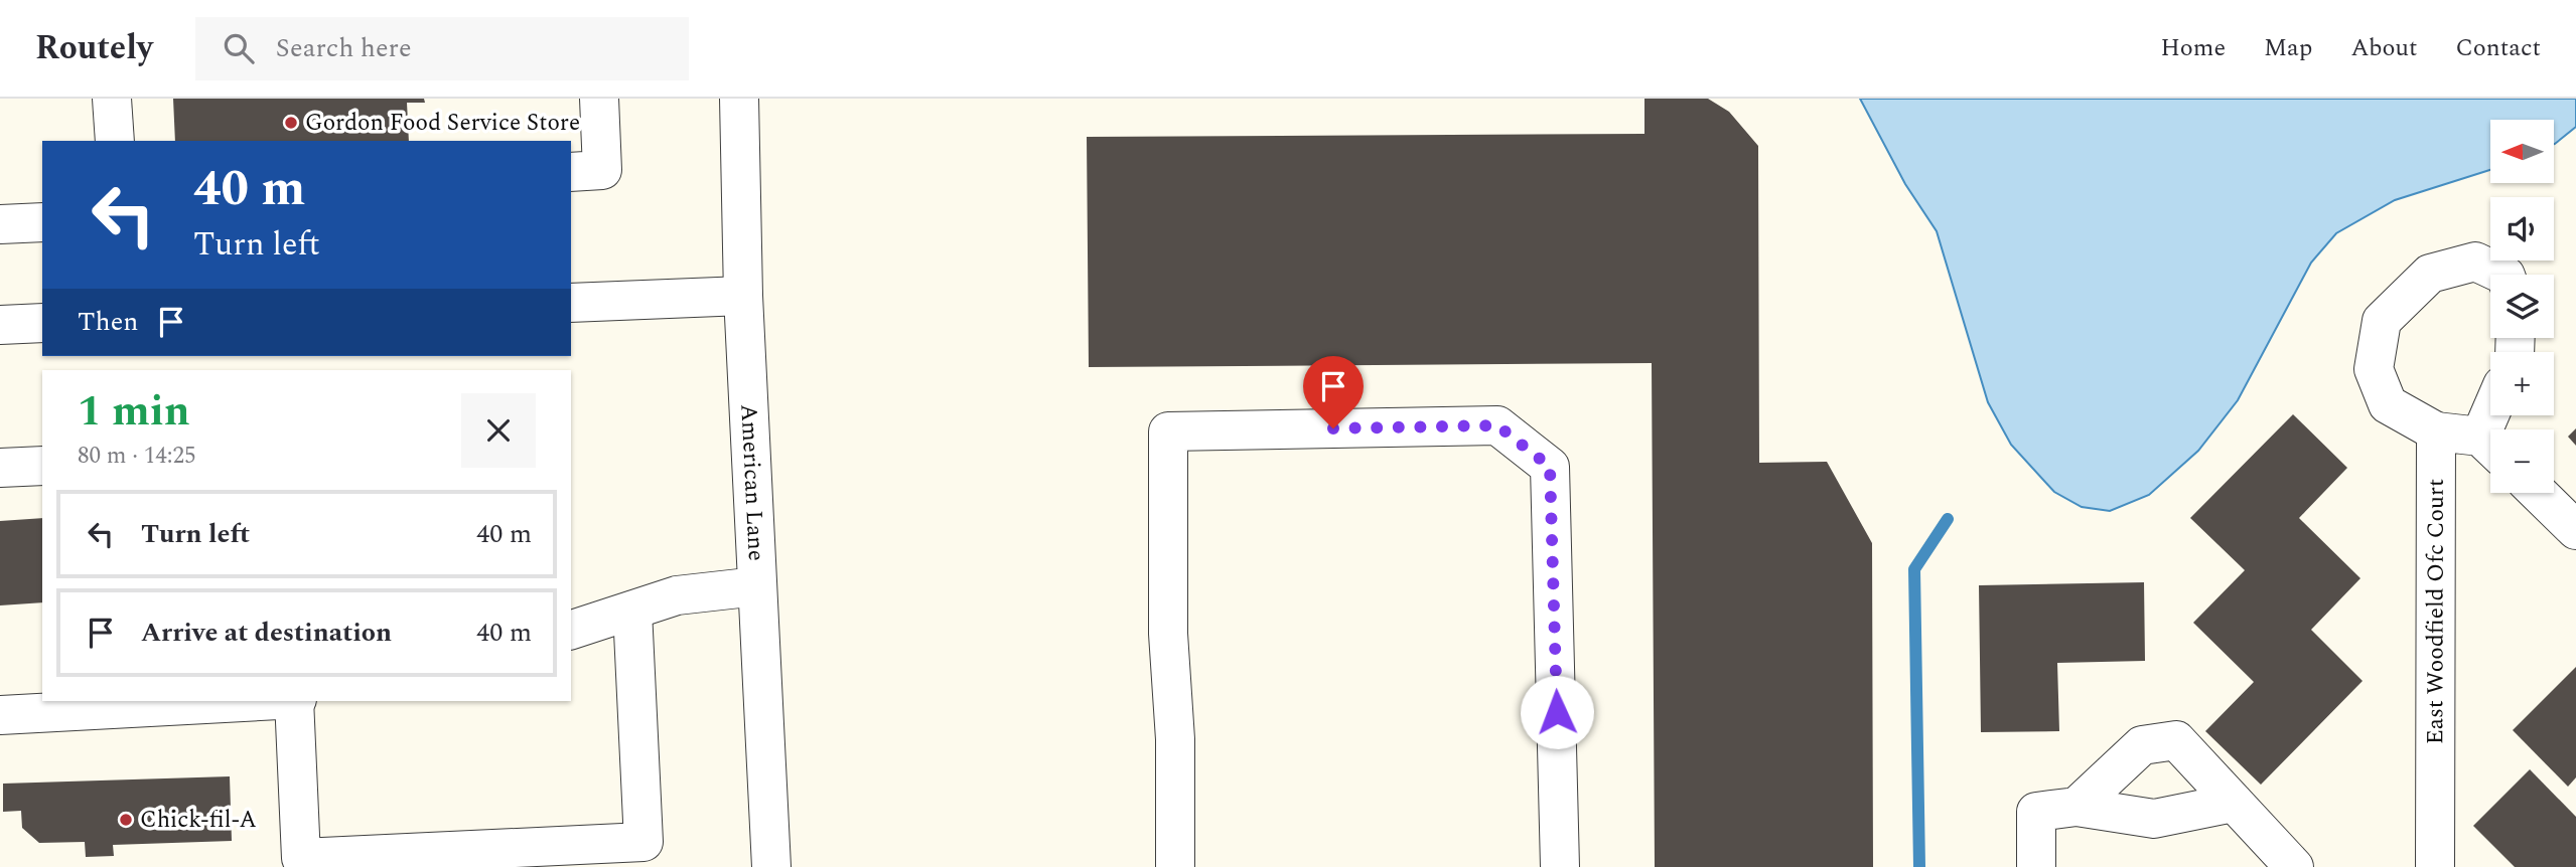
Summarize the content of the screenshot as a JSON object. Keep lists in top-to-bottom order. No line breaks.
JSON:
{"streets":{"street":["American Lane","East Woodfield Ofc Court"]},"places":["Gordon Food Service Store","Chick-fil-A"],"north":"left","page":{"header":"Routely","search":"Search here","nav":["Home","Map","About","Contact"],"map_buttons":["+","−"],"turn":["40 m","Turn left"],"then":"Then","heading":["1 min","80 m · 14:25"],"list":[{"name":"Turn left","value":"40 m"},{"name":"Arrive at destination","value":"40 m"}]}}
